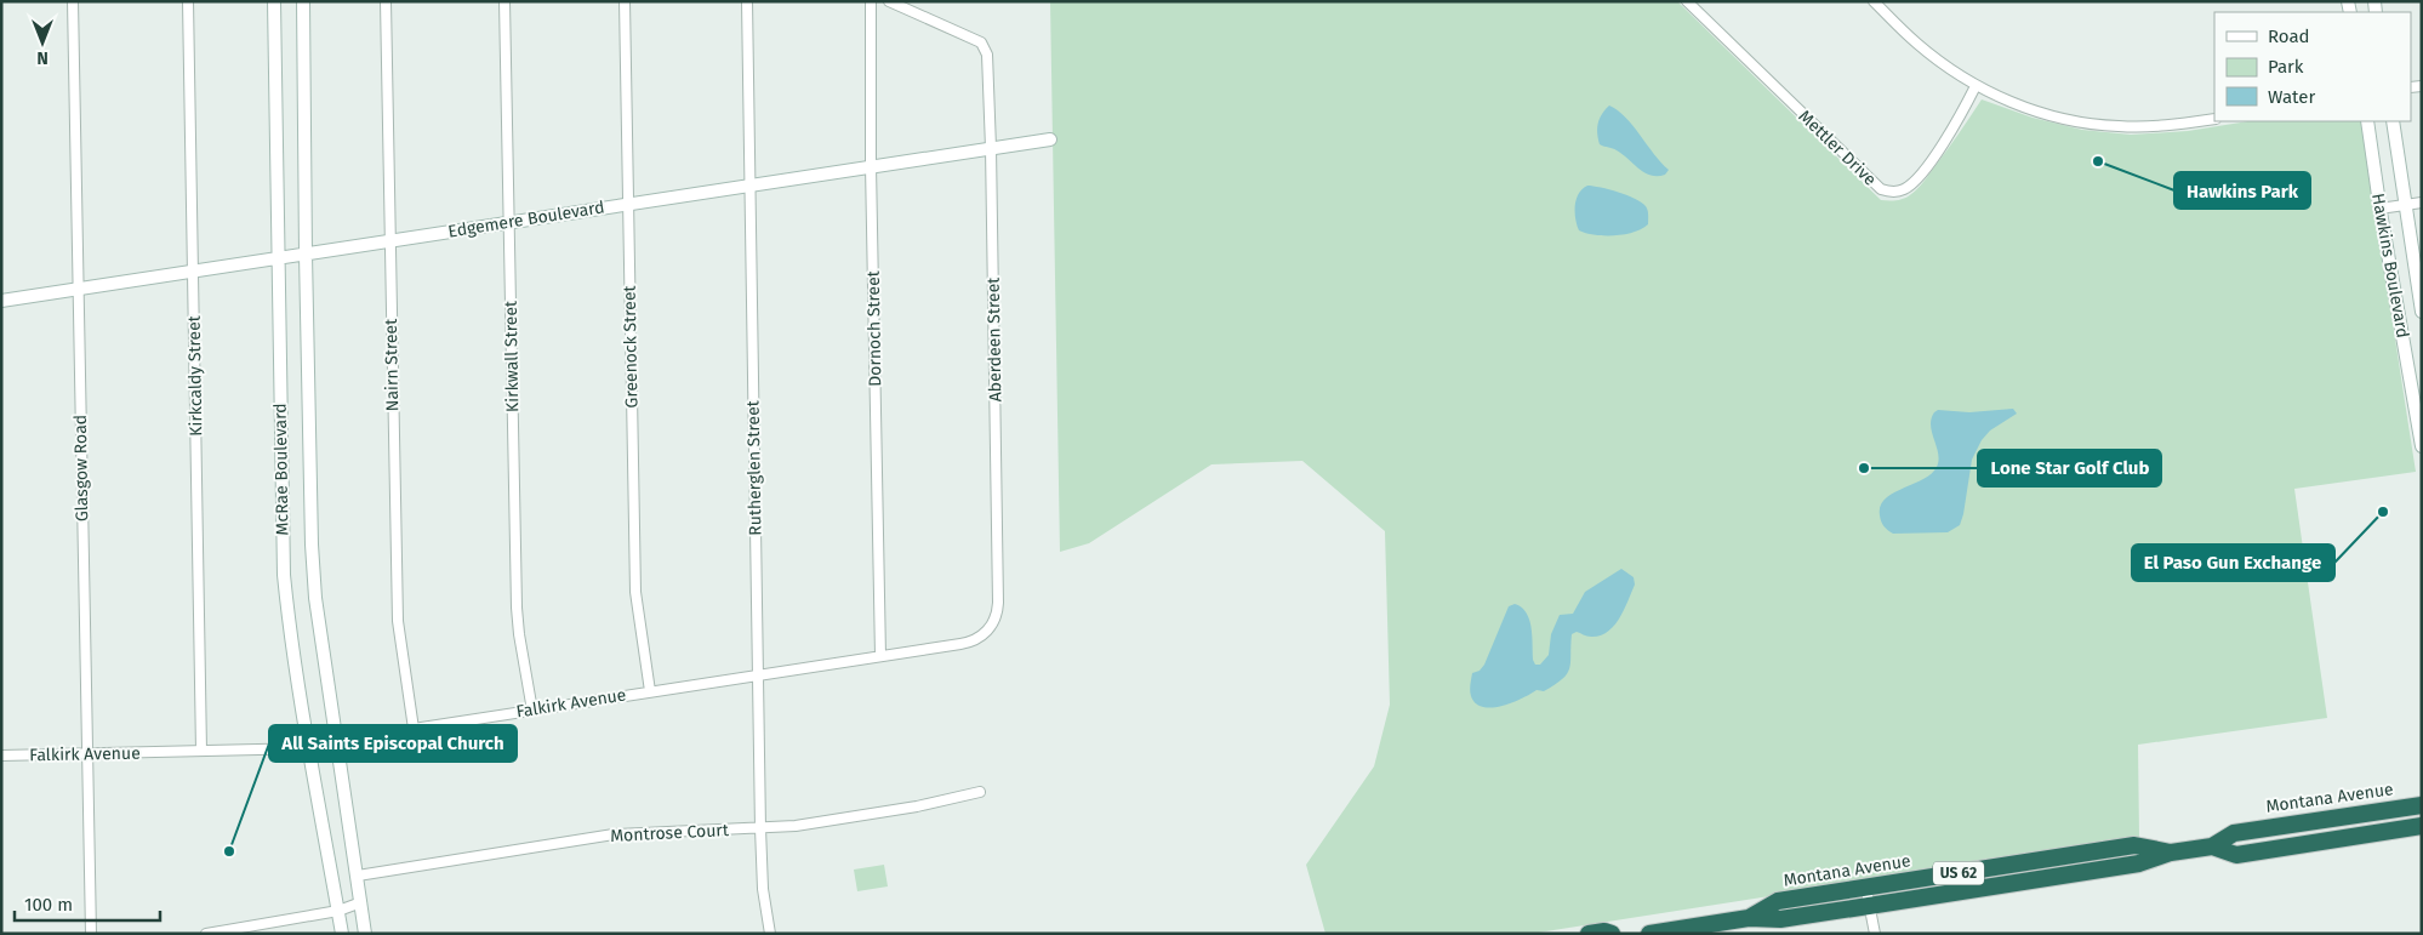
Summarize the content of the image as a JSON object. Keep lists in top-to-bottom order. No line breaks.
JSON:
{"streets":{"highway":["Montana Avenue","US 62"],"main road":["Edgemere Boulevard","Hawkins Boulevard","McRae Boulevard"],"street":["Mettler Drive","Dornoch Street","Aberdeen Street","Greenock Street","Kirkwall Street","Nairn Street","Kirkcaldy Street","Glasgow Road","Rutherglen Street","Falkirk Avenue","Montrose Court"]},"crossings":[["Edgemere Boulevard","Dornoch Street"],["Edgemere Boulevard","Aberdeen Street"],["Edgemere Boulevard","Greenock Street"],["Edgemere Boulevard","Kirkwall Street"],["Edgemere Boulevard","Nairn Street"],["Edgemere Boulevard","Kirkcaldy Street"],["Edgemere Boulevard","Glasgow Road"],["Edgemere Boulevard","Rutherglen Street"],["Edgemere Boulevard","McRae Boulevard"],["Dornoch Street","Falkirk Avenue"],["Aberdeen Street","Falkirk Avenue"],["Greenock Street","Falkirk Avenue"],["Kirkwall Street","Falkirk Avenue"],["Nairn Street","Falkirk Avenue"],["Kirkcaldy Street","Falkirk Avenue"],["Glasgow Road","Falkirk Avenue"],["Rutherglen Street","Falkirk Avenue"],["Rutherglen Street","Montrose Court"],["McRae Boulevard","Falkirk Avenue"],["McRae Boulevard","Montrose Court"]],"places":["Hawkins Park","Lone Star Golf Club","El Paso Gun Exchange","All Saints Episcopal Church"],"legend":["Road","Park","Water"],"scale_bar":"100 m","north":"bottom"}
